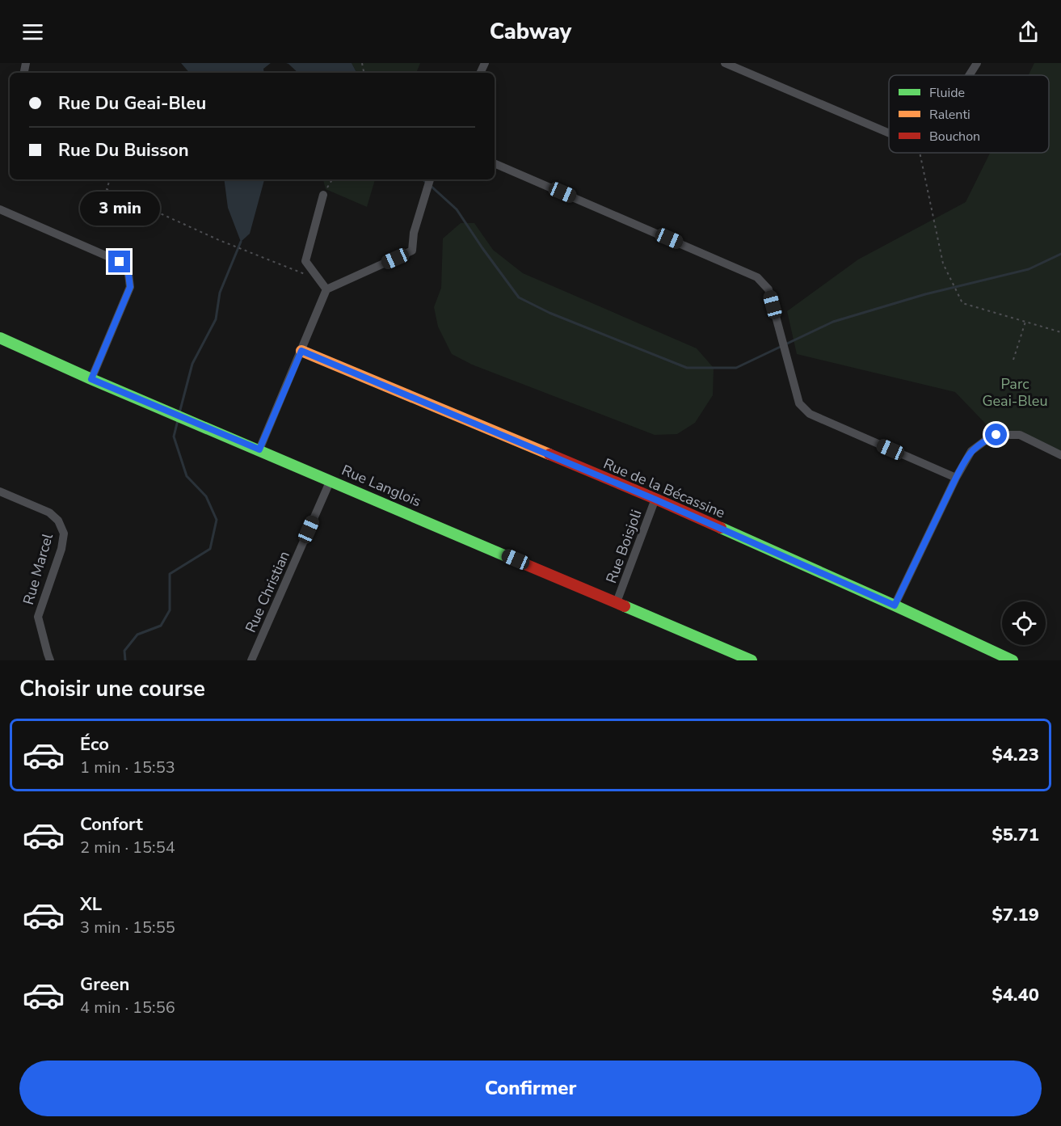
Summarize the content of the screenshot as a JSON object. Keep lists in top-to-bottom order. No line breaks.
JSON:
{"streets":{"street":["Rue Langlois","Rue de la Bécassine","Rue Boisjoli","Rue Marcel","Rue Christian"]},"crossings":[["Rue Langlois","Rue Boisjoli"],["Rue Langlois","Rue Christian"],["Rue de la Bécassine","Rue Boisjoli"]],"parks":["Parc Geai-Bleu"],"legend":["Fluide","Ralenti","Bouchon"],"page":{"header":"Cabway","banner":["Rue Du Geai-Bleu","Rue Du Buisson"],"bubble":"3 min","heading":"Choisir une course","list":[{"name":"Éco","note":"1 min · 15:53","value":"$4.23"},{"name":"Confort","note":"2 min · 15:54","value":"$5.71"},{"name":"XL","note":"3 min · 15:55","value":"$7.19"},{"name":"Green","note":"4 min · 15:56","value":"$4.40"}],"buttons":"Confirmer"}}
